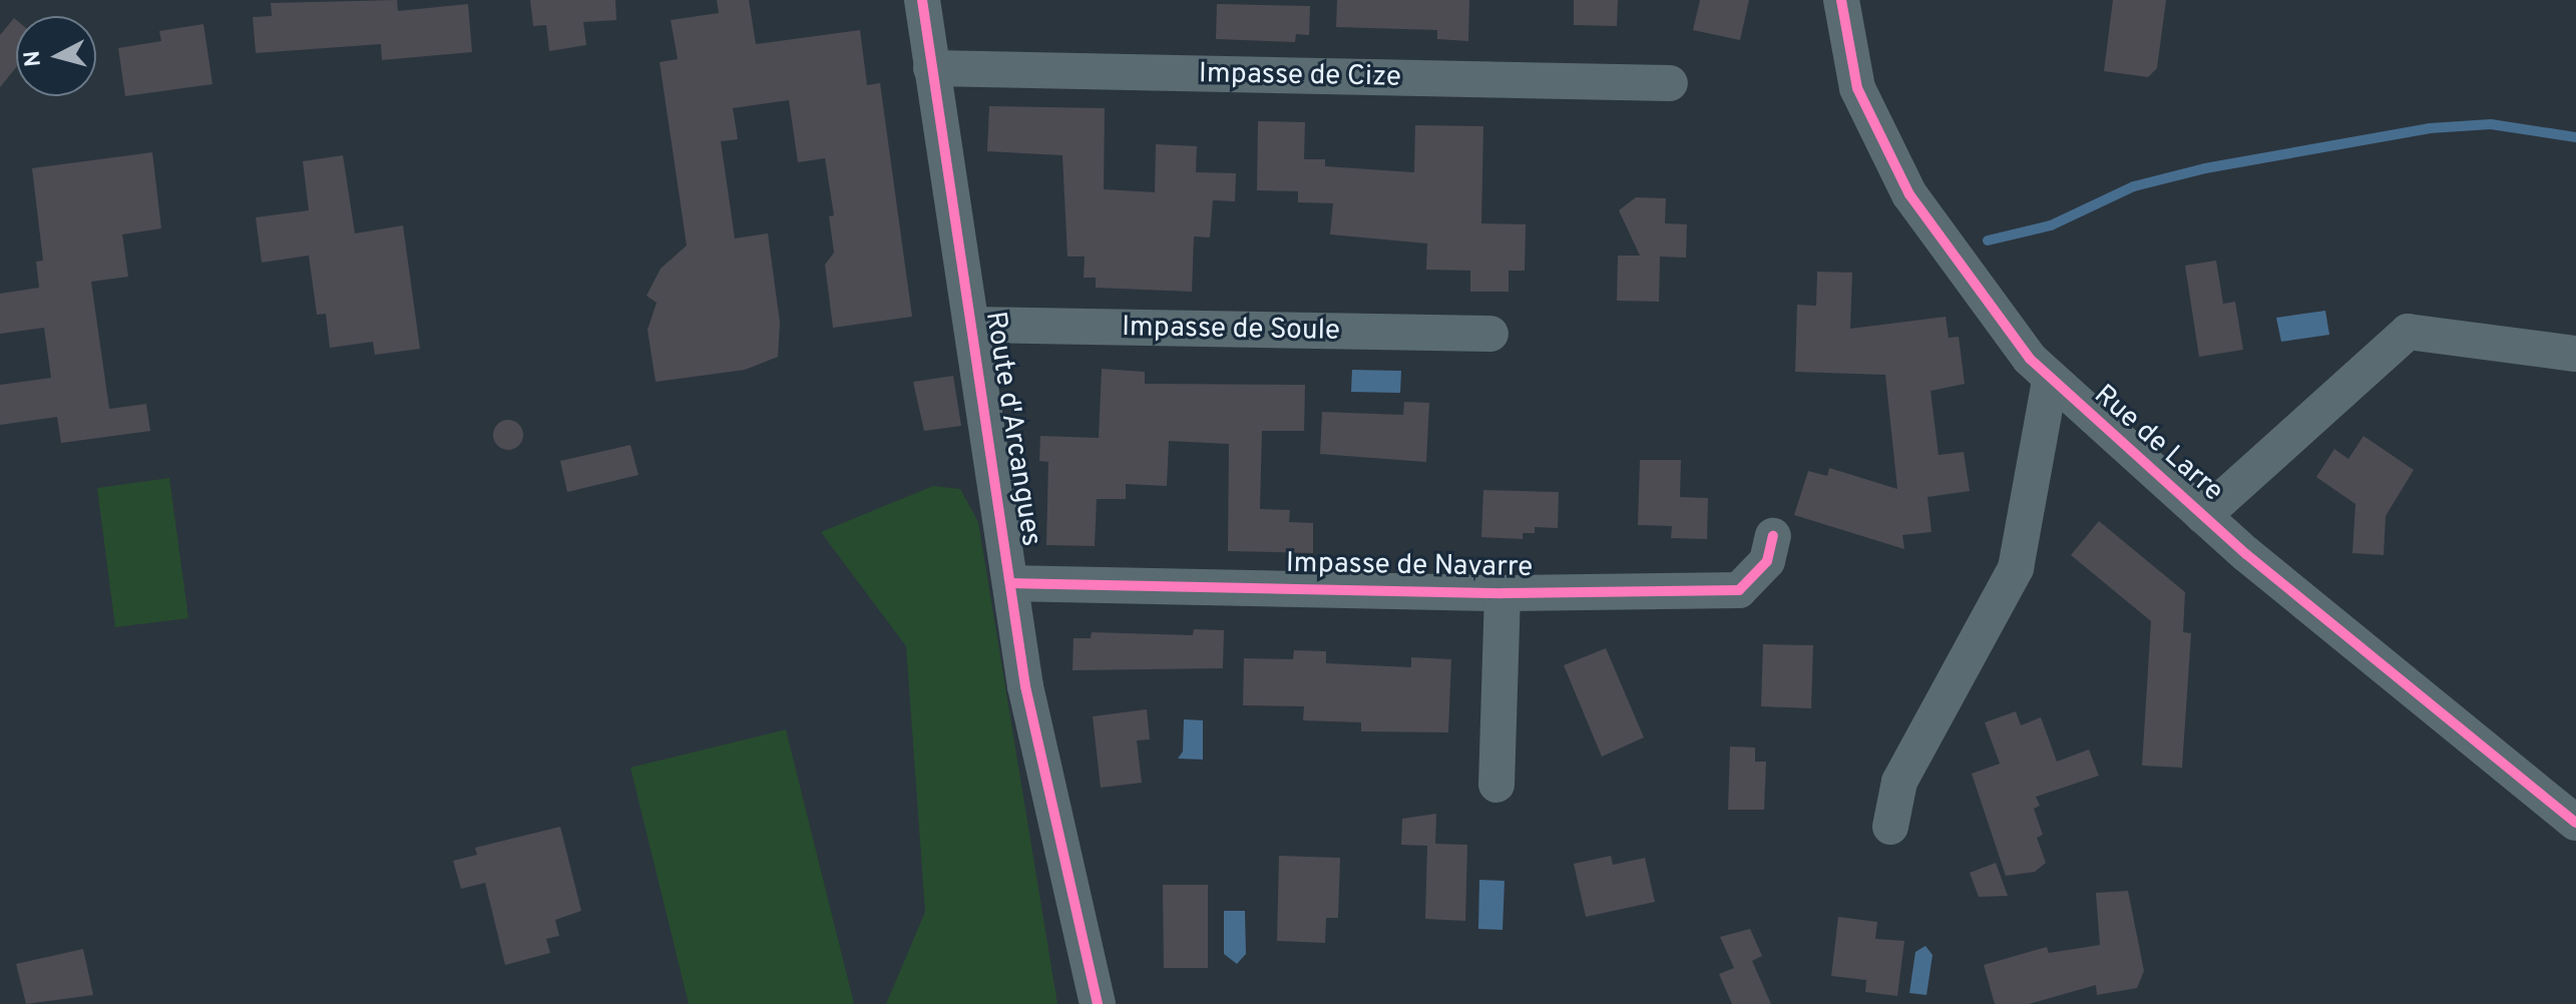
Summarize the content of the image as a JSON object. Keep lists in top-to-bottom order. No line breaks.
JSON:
{"streets":{"street":["Impasse de Cize","Impasse de Soule","Route d'Arcangues","Rue de Larre","Impasse de Navarre"]},"crossings":[["Impasse de Cize","Route d'Arcangues"],["Impasse de Soule","Route d'Arcangues"],["Route d'Arcangues","Impasse de Navarre"]],"north":"left"}
